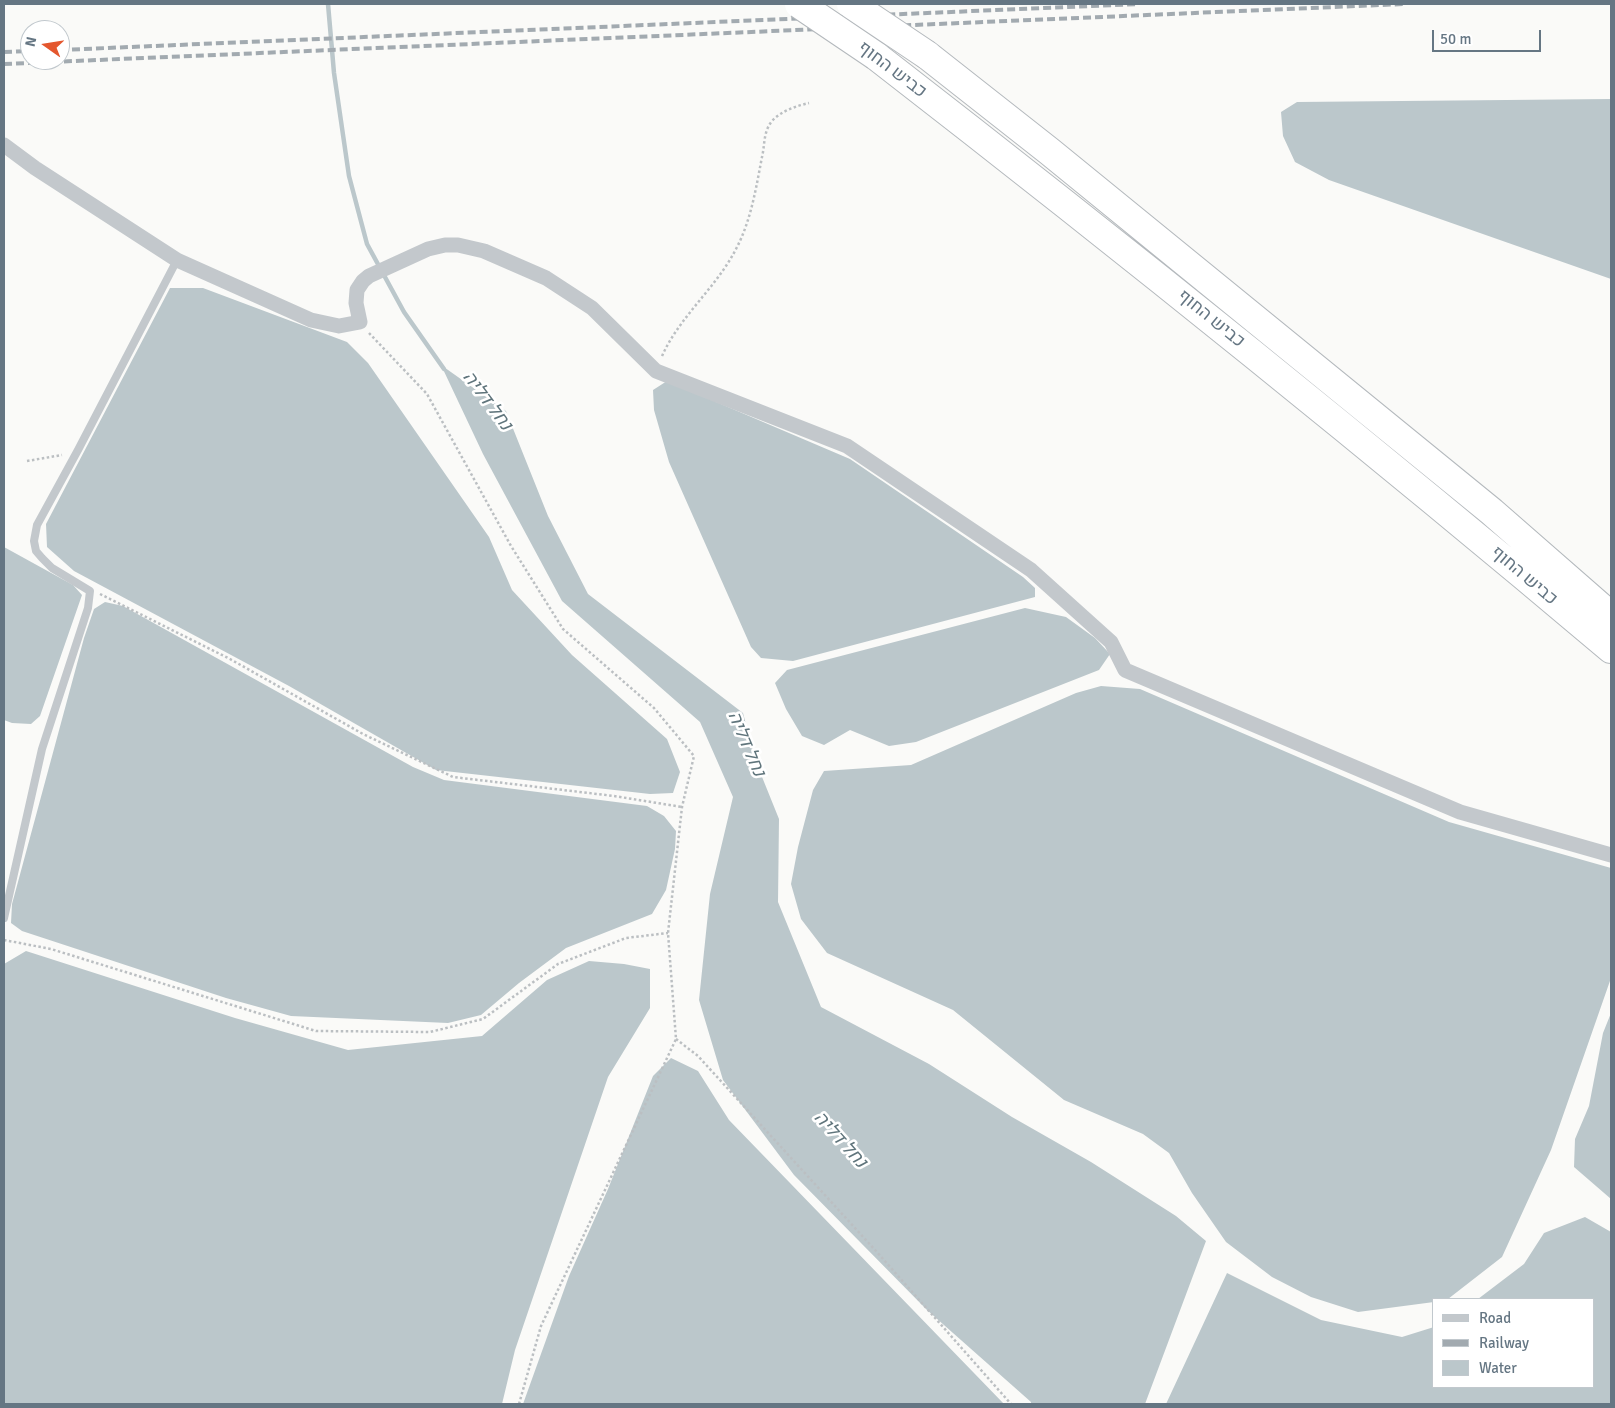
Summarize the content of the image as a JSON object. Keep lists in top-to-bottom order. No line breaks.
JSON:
{"streets":{"highway":["כביש החוף"]},"water":["נחל דליה"],"legend":["Road","Railway","Water"],"scale_bar":"50 m","north":"left"}
